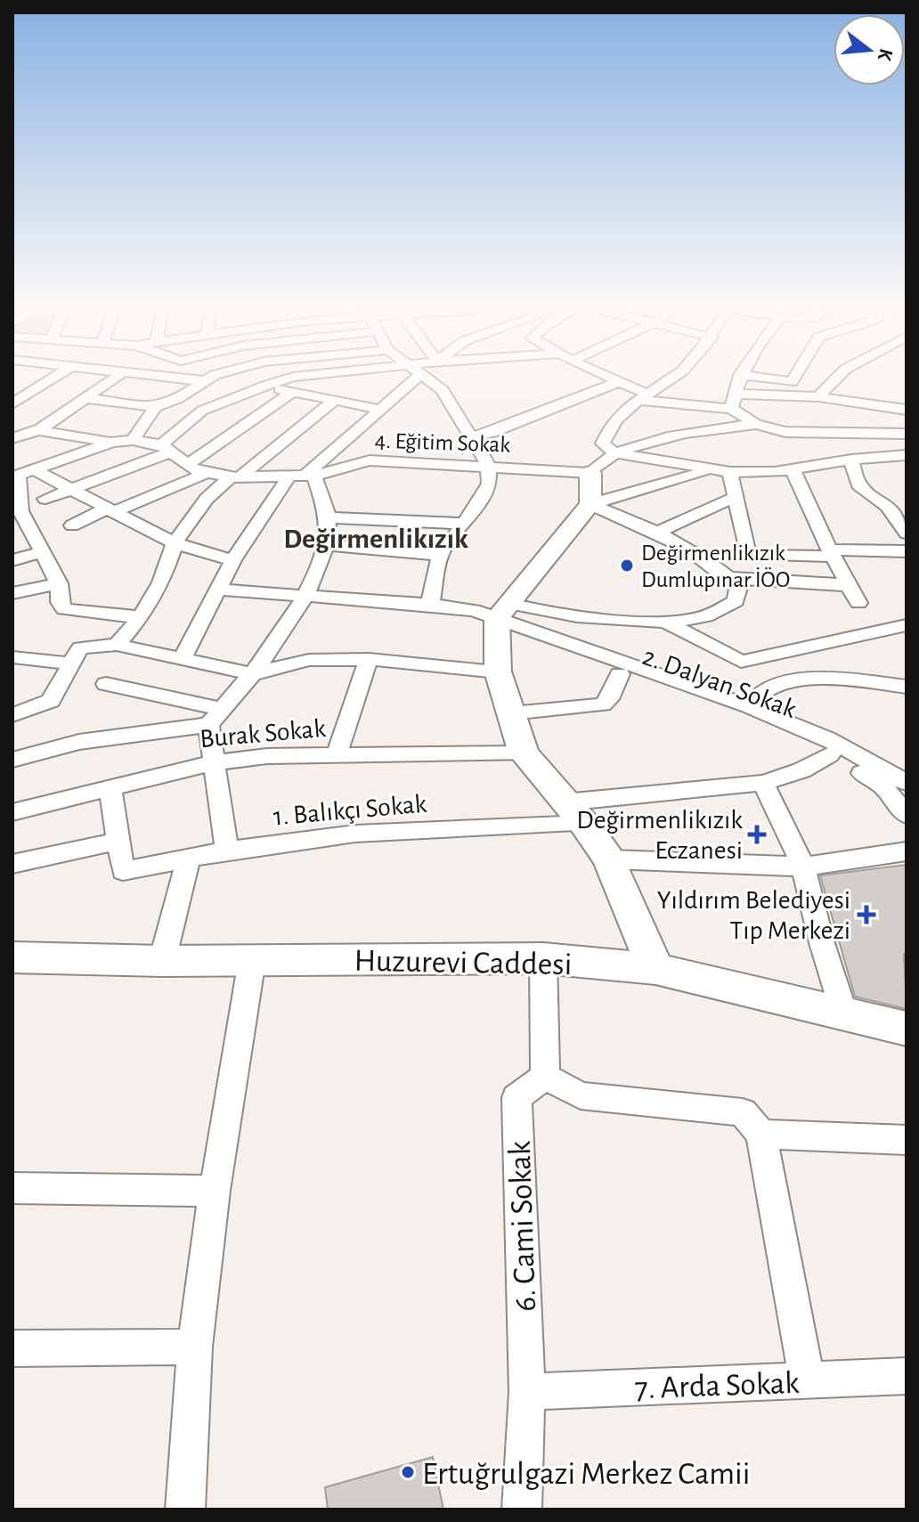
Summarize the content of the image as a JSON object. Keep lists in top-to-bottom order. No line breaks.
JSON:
{"streets":{"street":["4. Eğitim Sokak","2. Dalyan Sokak","Burak Sokak","1. Balıkçı Sokak","Huzurevi Caddesi","6. Cami Sokak","7. Arda Sokak"]},"crossings":[["6. Cami Sokak","7. Arda Sokak"]],"districts":["Değirmenlikızık"],"places":{"other":["Değirmenlikızık Dumlupınar İÖO","Ertuğrulgazi Merkez Camii"],"health":["Değirmenlikızık Eczanesi","Yıldırım Belediyesi Tıp Merkezi"]},"north":"right"}
